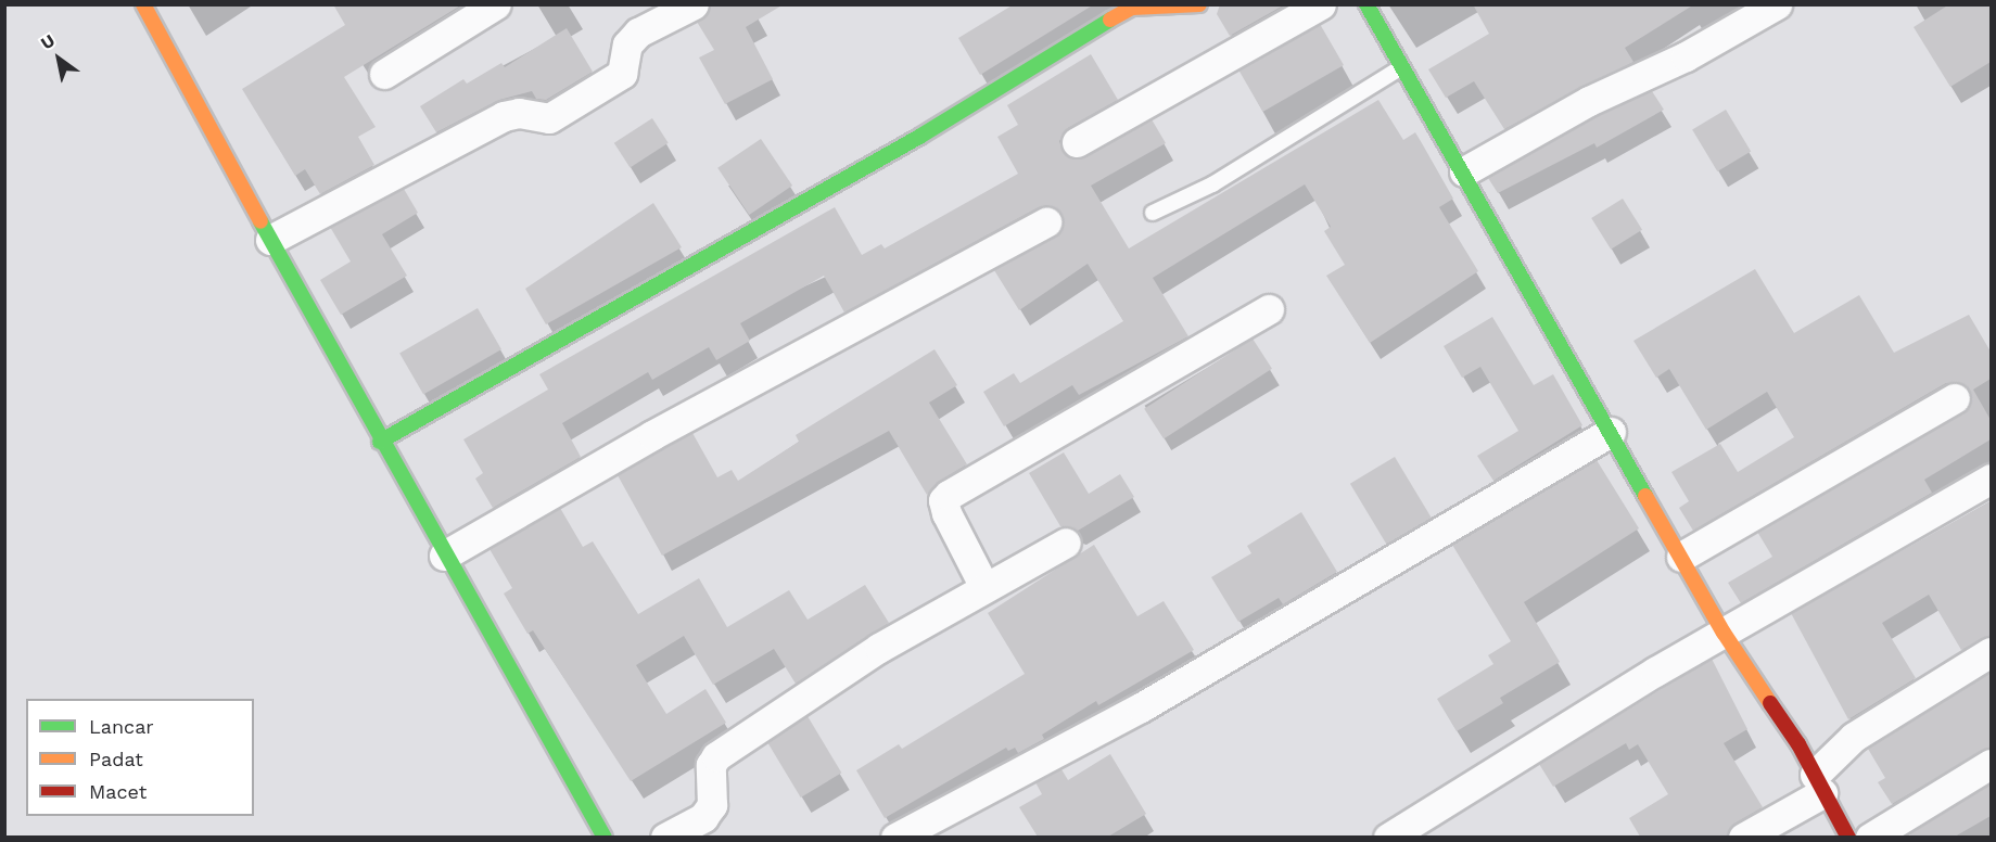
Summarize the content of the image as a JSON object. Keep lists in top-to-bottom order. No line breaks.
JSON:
{"legend":["Lancar","Padat","Macet"],"north":"top left"}
